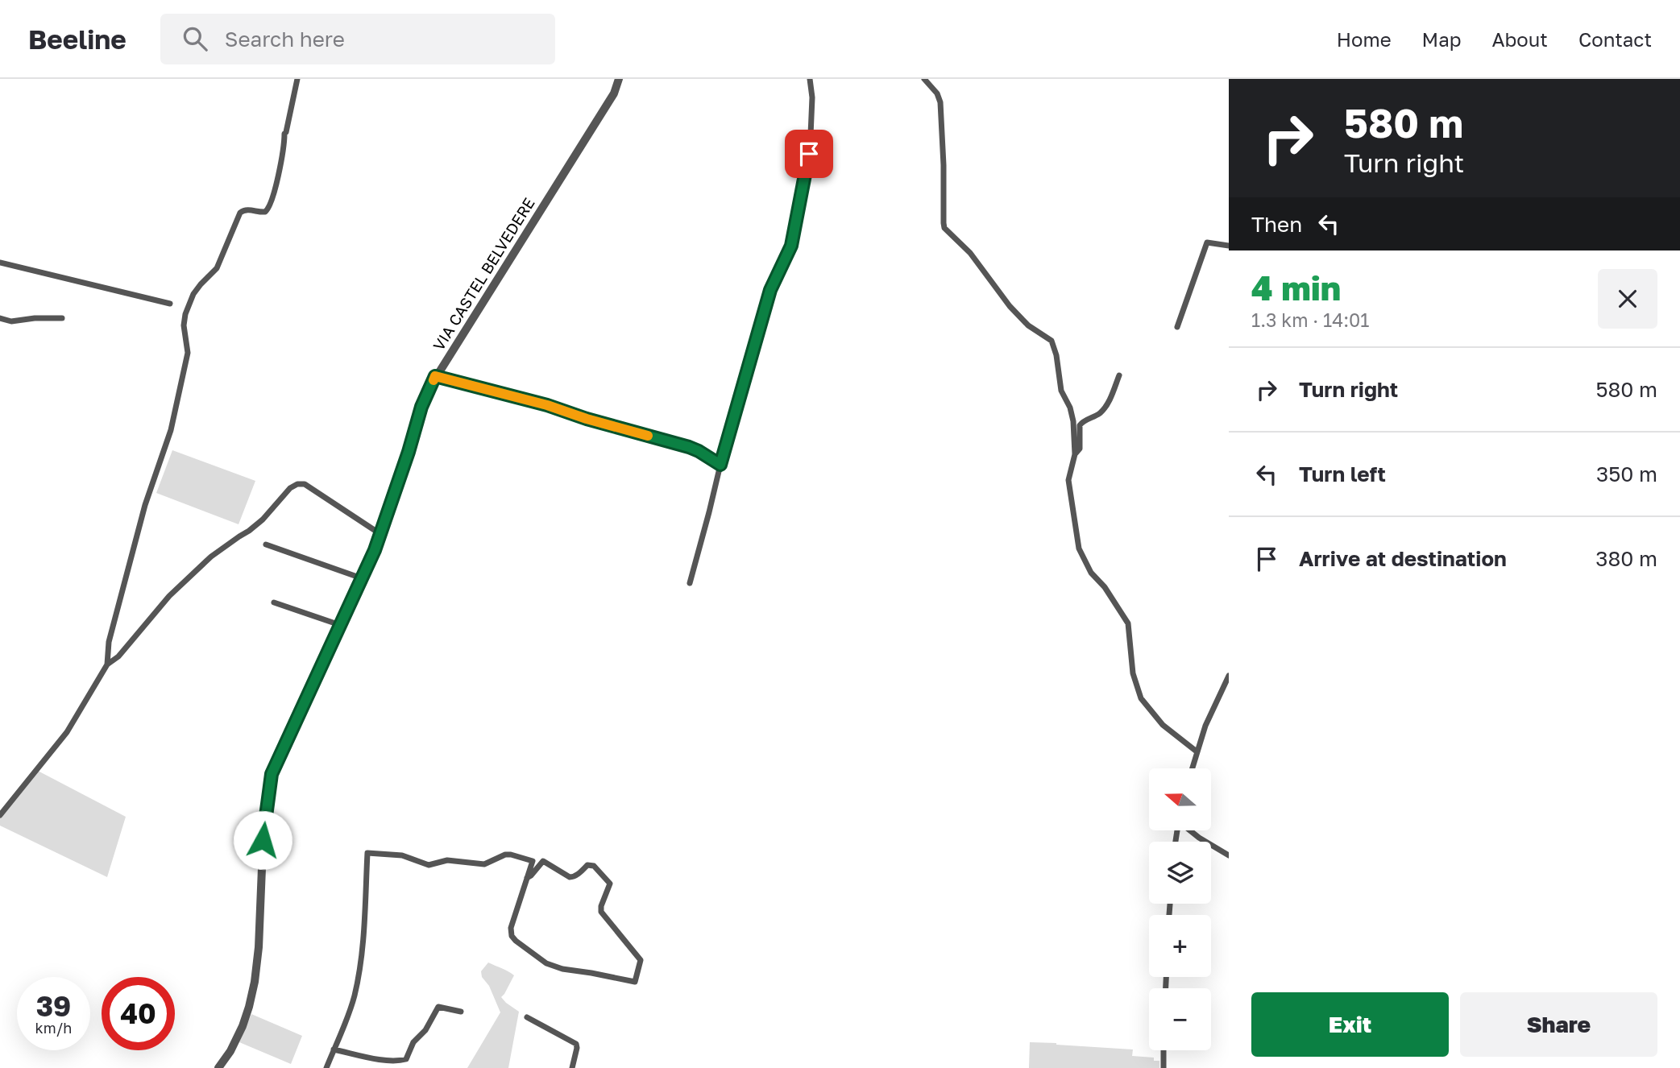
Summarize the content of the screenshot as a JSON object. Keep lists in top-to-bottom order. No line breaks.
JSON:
{"streets":{"street":["VIA CASTEL BELVEDERE"]},"north":"left","page":{"header":"Beeline","search":"Search here","nav":["Home","Map","About","Contact"],"turn":["580 m","Turn right"],"then":"Then","heading":["4 min","1.3 km · 14:01"],"list":[{"name":"Turn right","value":"580 m"},{"name":"Turn left","value":"350 m"},{"name":"Arrive at destination","value":"380 m"}],"map_buttons":["+","−"],"speed":"39 km/h","limit":"40","buttons":["Exit","Share"]}}
